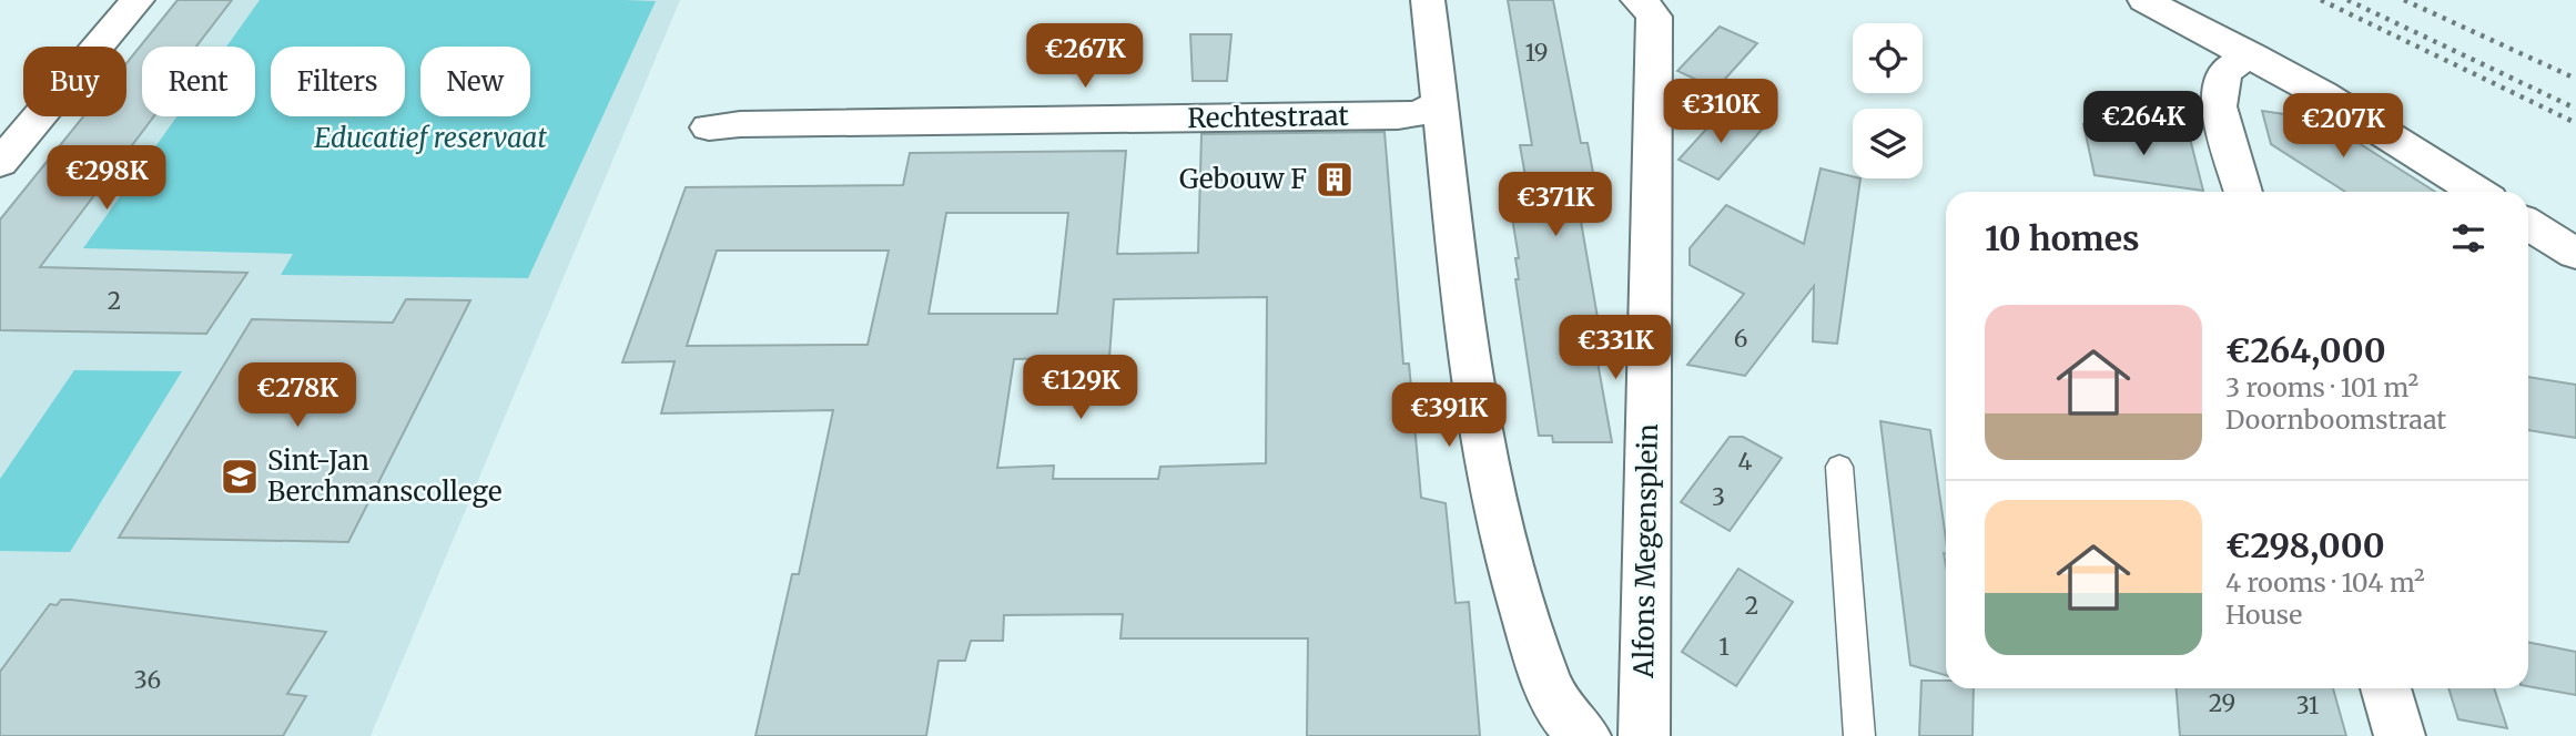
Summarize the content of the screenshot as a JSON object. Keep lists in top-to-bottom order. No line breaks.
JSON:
{"streets":{"street":["Rechtestraat","Alfons Megensplein"]},"parks":["Educatief reservaat"],"places":{"building":["Gebouw F"],"school or university":["Sint-Jan Berchmanscollege"]},"house_numbers":["19","2","6","4","3","2","1","36","29","31"],"page":{"price":["€267K","€310K","€264K","€207K","€298K","€371K","€331K","€129K","€278K","€391K"],"chip":["Buy","Rent","Filters","New"],"heading":"10 homes","list":[{"name":"€264,000","note":"3 rooms · 101 m² · Doornboomstraat"},{"name":"€298,000","note":"4 rooms · 104 m² · House"}]}}
